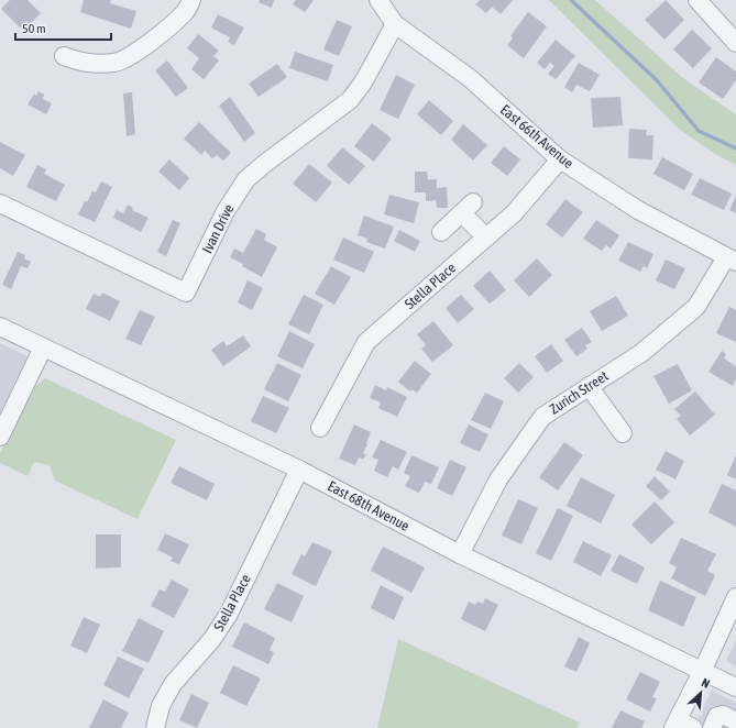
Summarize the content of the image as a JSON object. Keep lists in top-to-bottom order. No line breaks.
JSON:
{"streets":{"street":["East 66th Avenue","Ivan Drive","Stella Place","Zurich Street","East 68th Avenue"]},"crossings":[["East 66th Avenue","Ivan Drive"],["East 66th Avenue","Stella Place"],["East 66th Avenue","Zurich Street"],["Stella Place","East 68th Avenue"],["Zurich Street","East 68th Avenue"]],"scale_bar":"50 m","north":"top right"}
